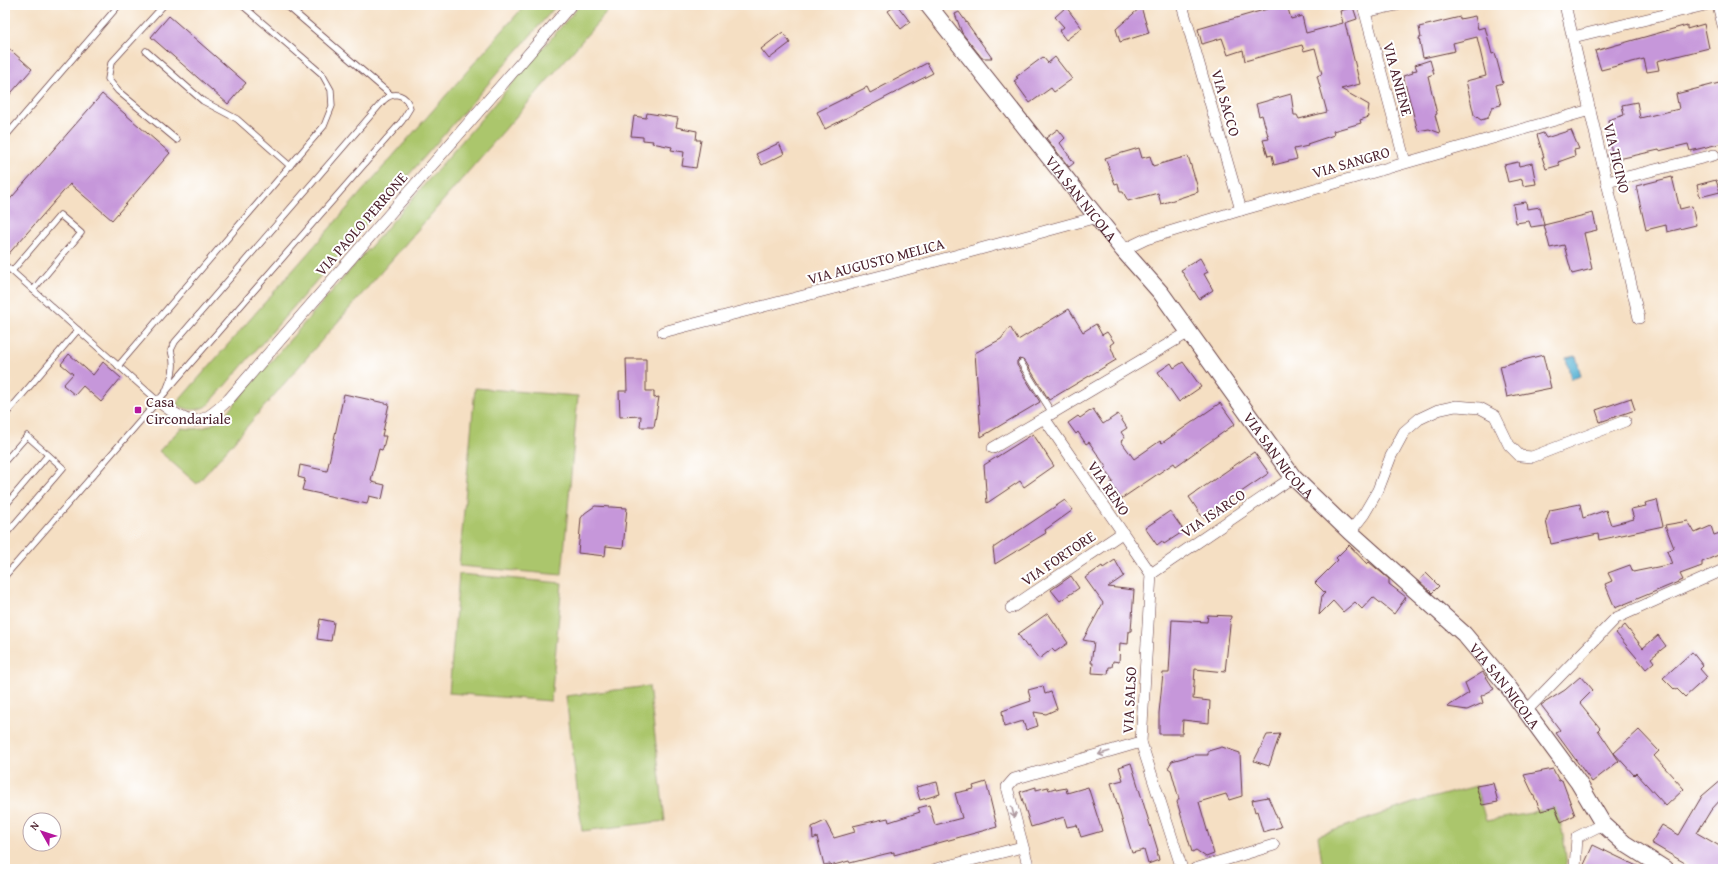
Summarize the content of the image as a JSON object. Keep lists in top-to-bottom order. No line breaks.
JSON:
{"streets":{"street":["VIA ANIENE","VIA SACCO","VIA TICINO","VIA SANGRO","VIA SAN NICOLA","VIA PAOLO PERRONE","VIA AUGUSTO MELICA","VIA RENO","VIA ISARCO","VIA FORTORE","VIA SALSO"]},"crossings":[["VIA ANIENE","VIA SANGRO"],["VIA SACCO","VIA SANGRO"],["VIA TICINO","VIA SANGRO"],["VIA SANGRO","VIA SAN NICOLA"],["VIA SAN NICOLA","VIA AUGUSTO MELICA"],["VIA SAN NICOLA","VIA ISARCO"],["VIA RENO","VIA ISARCO"],["VIA RENO","VIA FORTORE"],["VIA RENO","VIA SALSO"],["VIA ISARCO","VIA SALSO"]],"places":{"transit":["Casa Circondariale"]},"north":"top left"}
